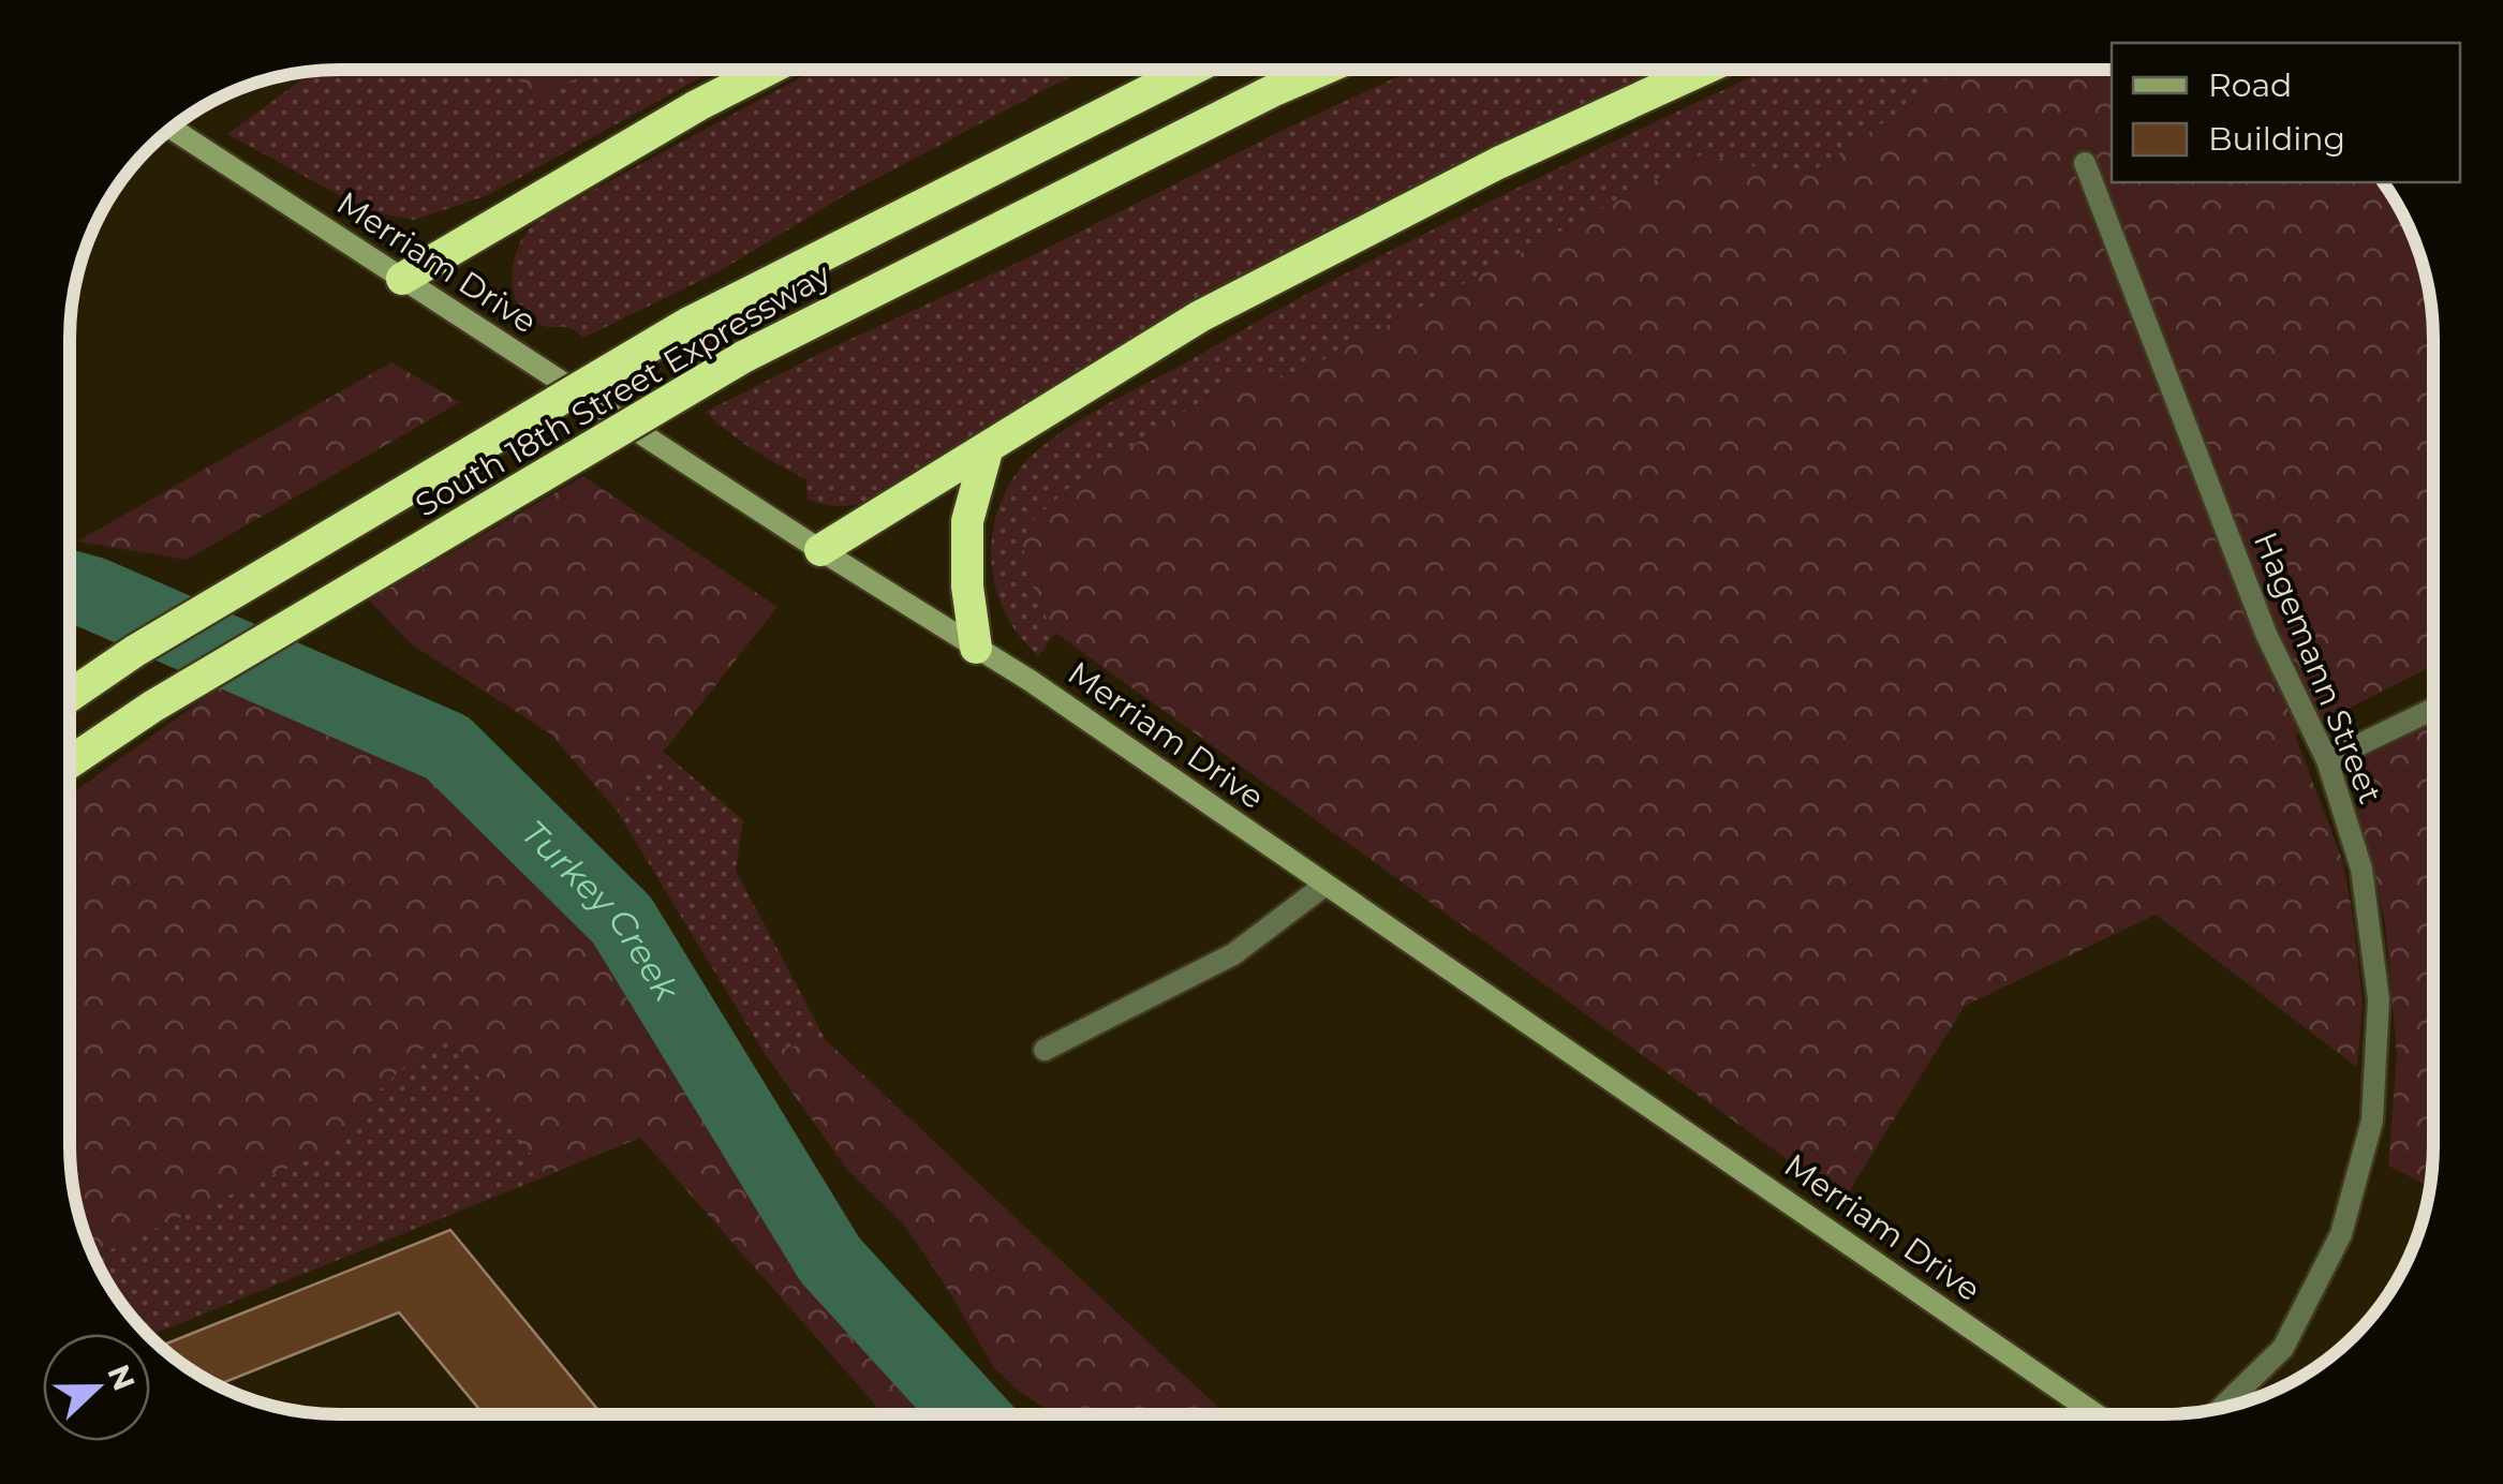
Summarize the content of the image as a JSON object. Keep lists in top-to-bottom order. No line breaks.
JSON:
{"streets":{"highway":["South 18th Street Expressway"],"main road":["Merriam Drive"],"street":["Hagemann Street"]},"water":["Turkey Creek"],"legend":["Road","Building"],"north":"right"}
